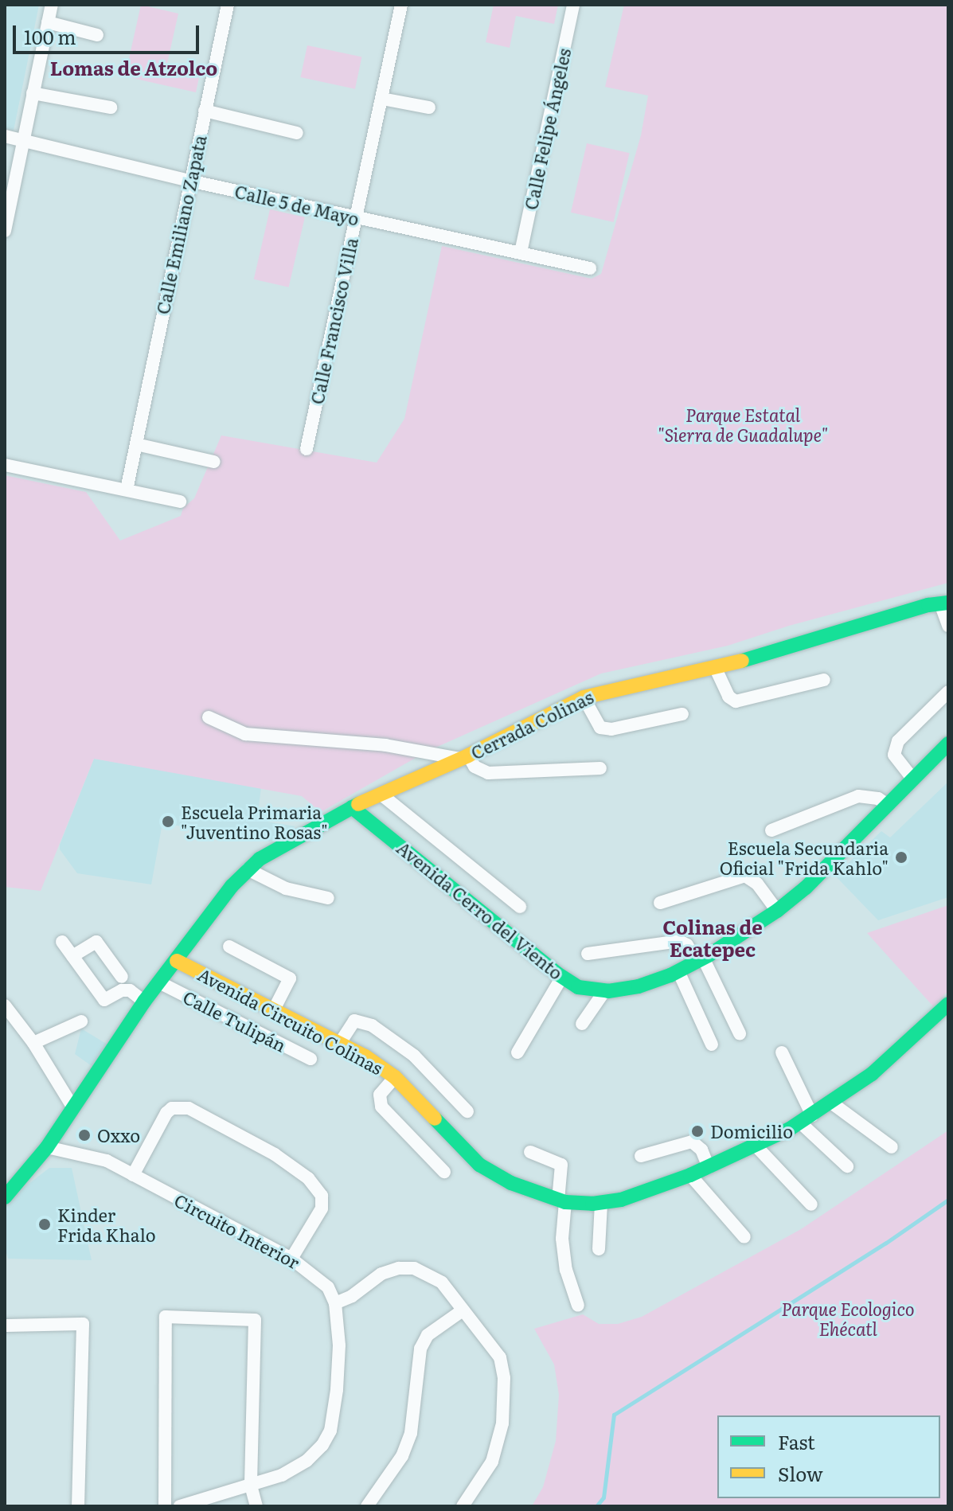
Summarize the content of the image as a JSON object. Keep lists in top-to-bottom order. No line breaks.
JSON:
{"streets":{"street":["Calle Felipe Ángeles","Calle 5 de Mayo","Calle Emiliano Zapata","Calle Francisco Villa","Cerrada Colinas","Avenida Cerro del Viento","Calle Tulipán","Avenida Circuito Colinas","Circuito Interior"]},"crossings":[["Calle Felipe Ángeles","Calle 5 de Mayo"],["Calle 5 de Mayo","Calle Emiliano Zapata"],["Calle 5 de Mayo","Calle Francisco Villa"],["Cerrada Colinas","Avenida Cerro del Viento"],["Cerrada Colinas","Avenida Circuito Colinas"],["Calle Tulipán","Avenida Circuito Colinas"],["Avenida Circuito Colinas","Circuito Interior"]],"districts":["Lomas de Atzolco","Colinas de Ecatepec"],"parks":["Parque Estatal \"Sierra de Guadalupe\"","Parque Ecologico Ehécatl"],"places":["Escuela Primaria \"Juventino Rosas\"","Escuela Secundaria Oficial \"Frida Kahlo\"","Domicilio","Oxxo","Kinder Frida Khalo"],"legend":["Fast","Slow"],"scale_bar":"100 m"}
